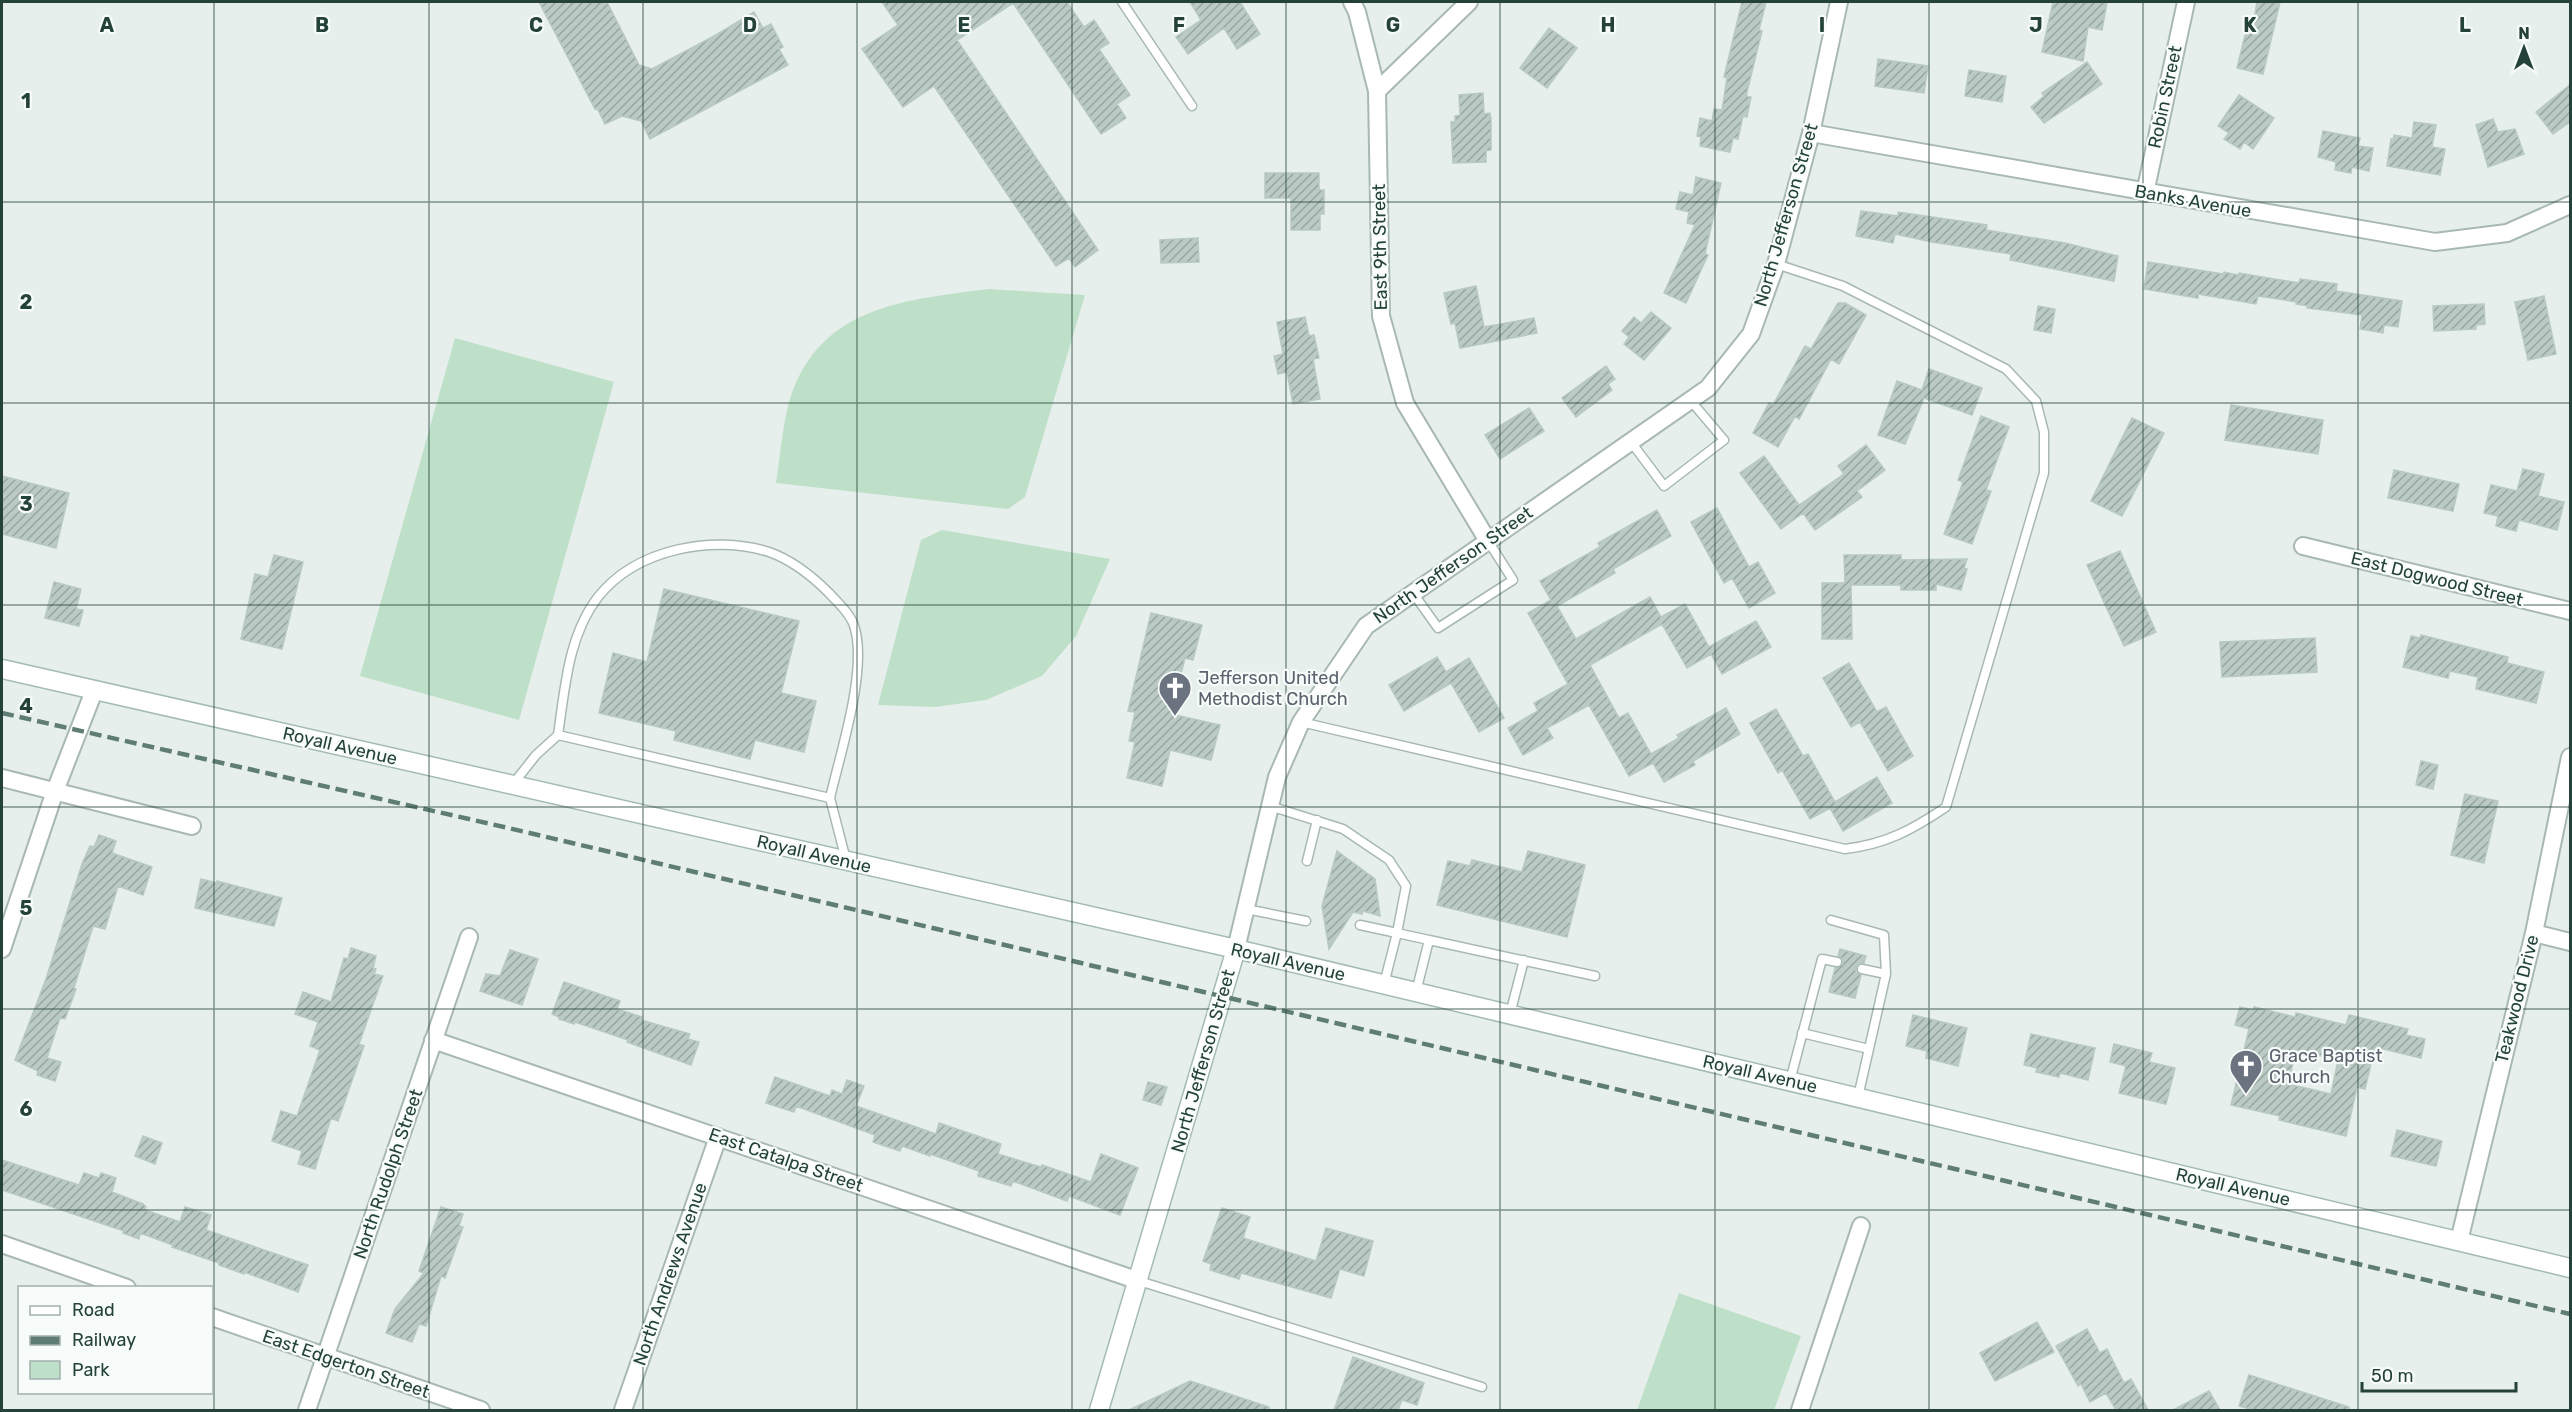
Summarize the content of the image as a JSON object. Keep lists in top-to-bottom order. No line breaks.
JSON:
{"streets":{"street":["Robin Street","Banks Avenue","North Jefferson Street","East 9th Street","East Dogwood Street","Royall Avenue","Teakwood Drive","East Catalpa Street","North Rudolph Street","North Andrews Avenue","East Edgerton Street"]},"crossings":[["Robin Street","Banks Avenue"],["Banks Avenue","North Jefferson Street"],["North Jefferson Street","East 9th Street"],["North Jefferson Street","Royall Avenue"],["North Jefferson Street","East Catalpa Street"],["Royall Avenue","Teakwood Drive"],["East Catalpa Street","North Rudolph Street"],["East Catalpa Street","North Andrews Avenue"],["North Rudolph Street","East Edgerton Street"]],"places":{"church":["Jefferson United Methodist Church","Grace Baptist Church"]},"legend":["Road","Railway","Park"],"scale_bar":"50 m","north":"top","grid":{"columns":["A","B","C","D","E","F","G","H","I","J","K","L"],"rows":["1","2","3","4","5","6"]}}
